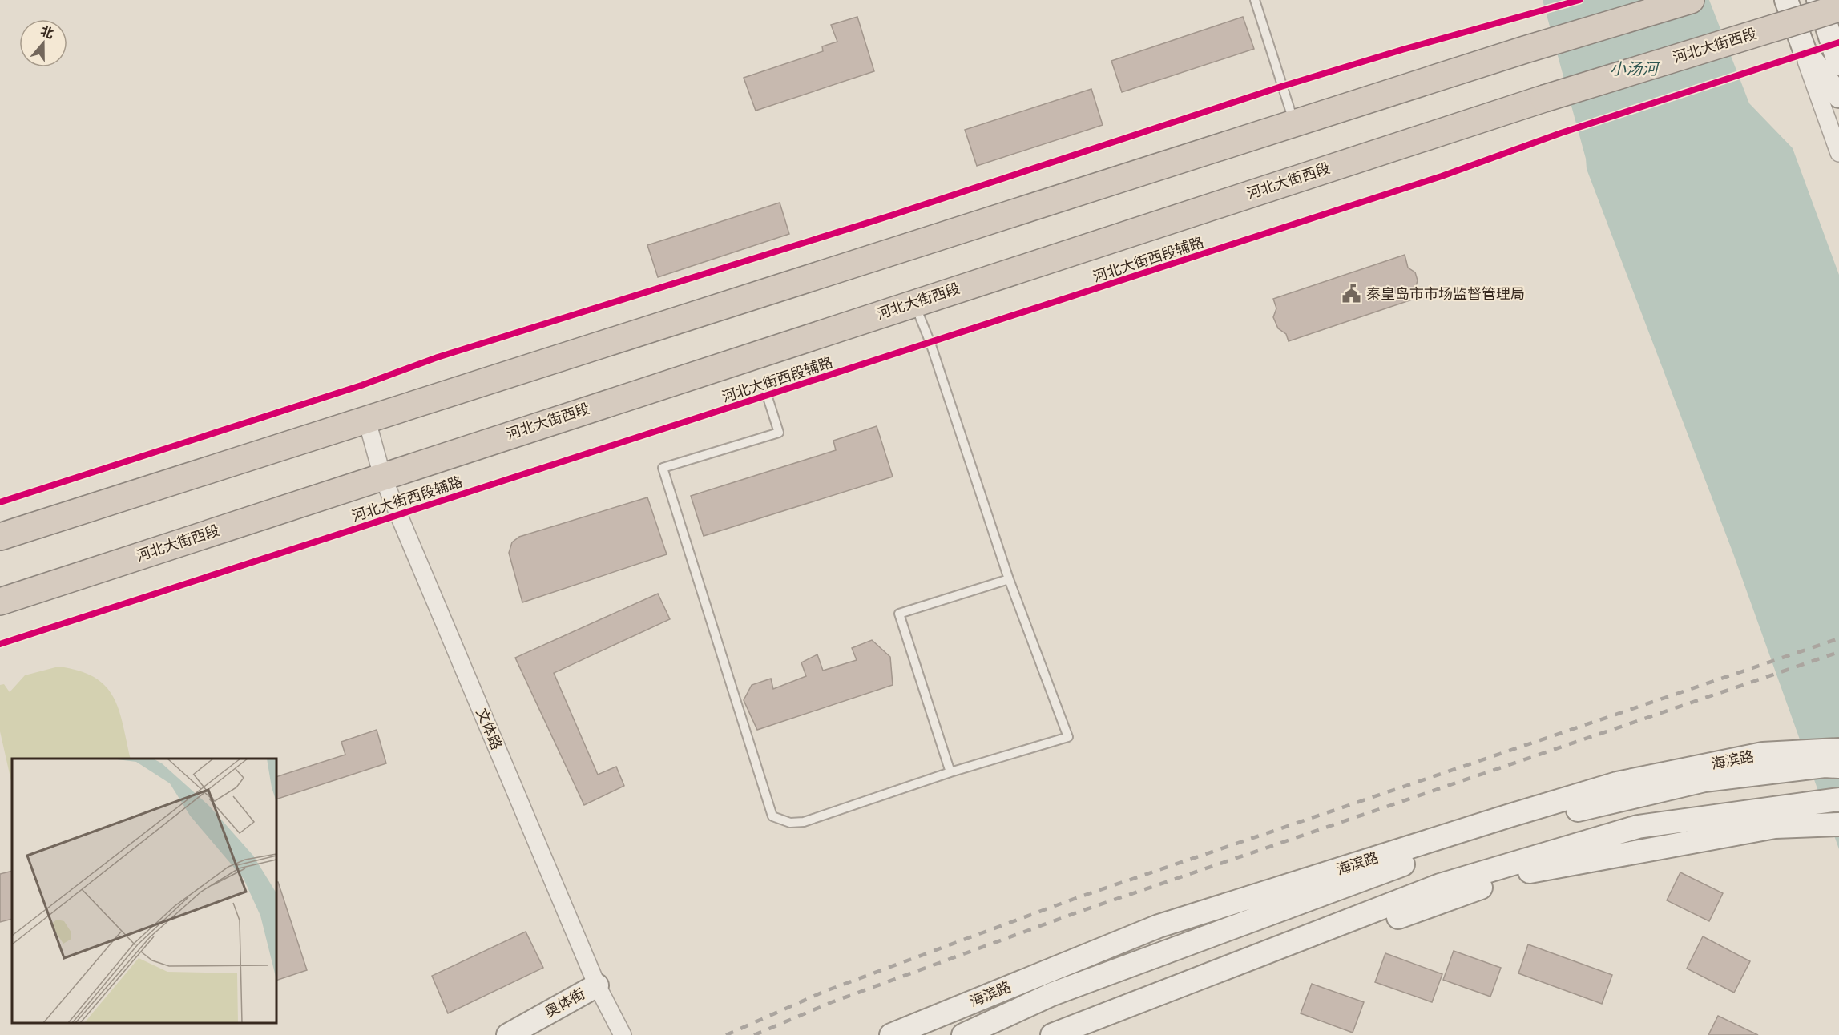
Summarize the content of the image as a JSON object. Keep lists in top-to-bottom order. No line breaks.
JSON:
{"streets":{"highway":["河北大街西段"],"street":["文体路","海滨路","奥体街"],"cycle path":["河北大街西段辅路"]},"crossings":[["河北大街西段","文体路"],["文体路","奥体街"]],"water":["小汤河"],"places":{"public building":["秦皇岛市市场监督管理局"]},"north":"top"}
